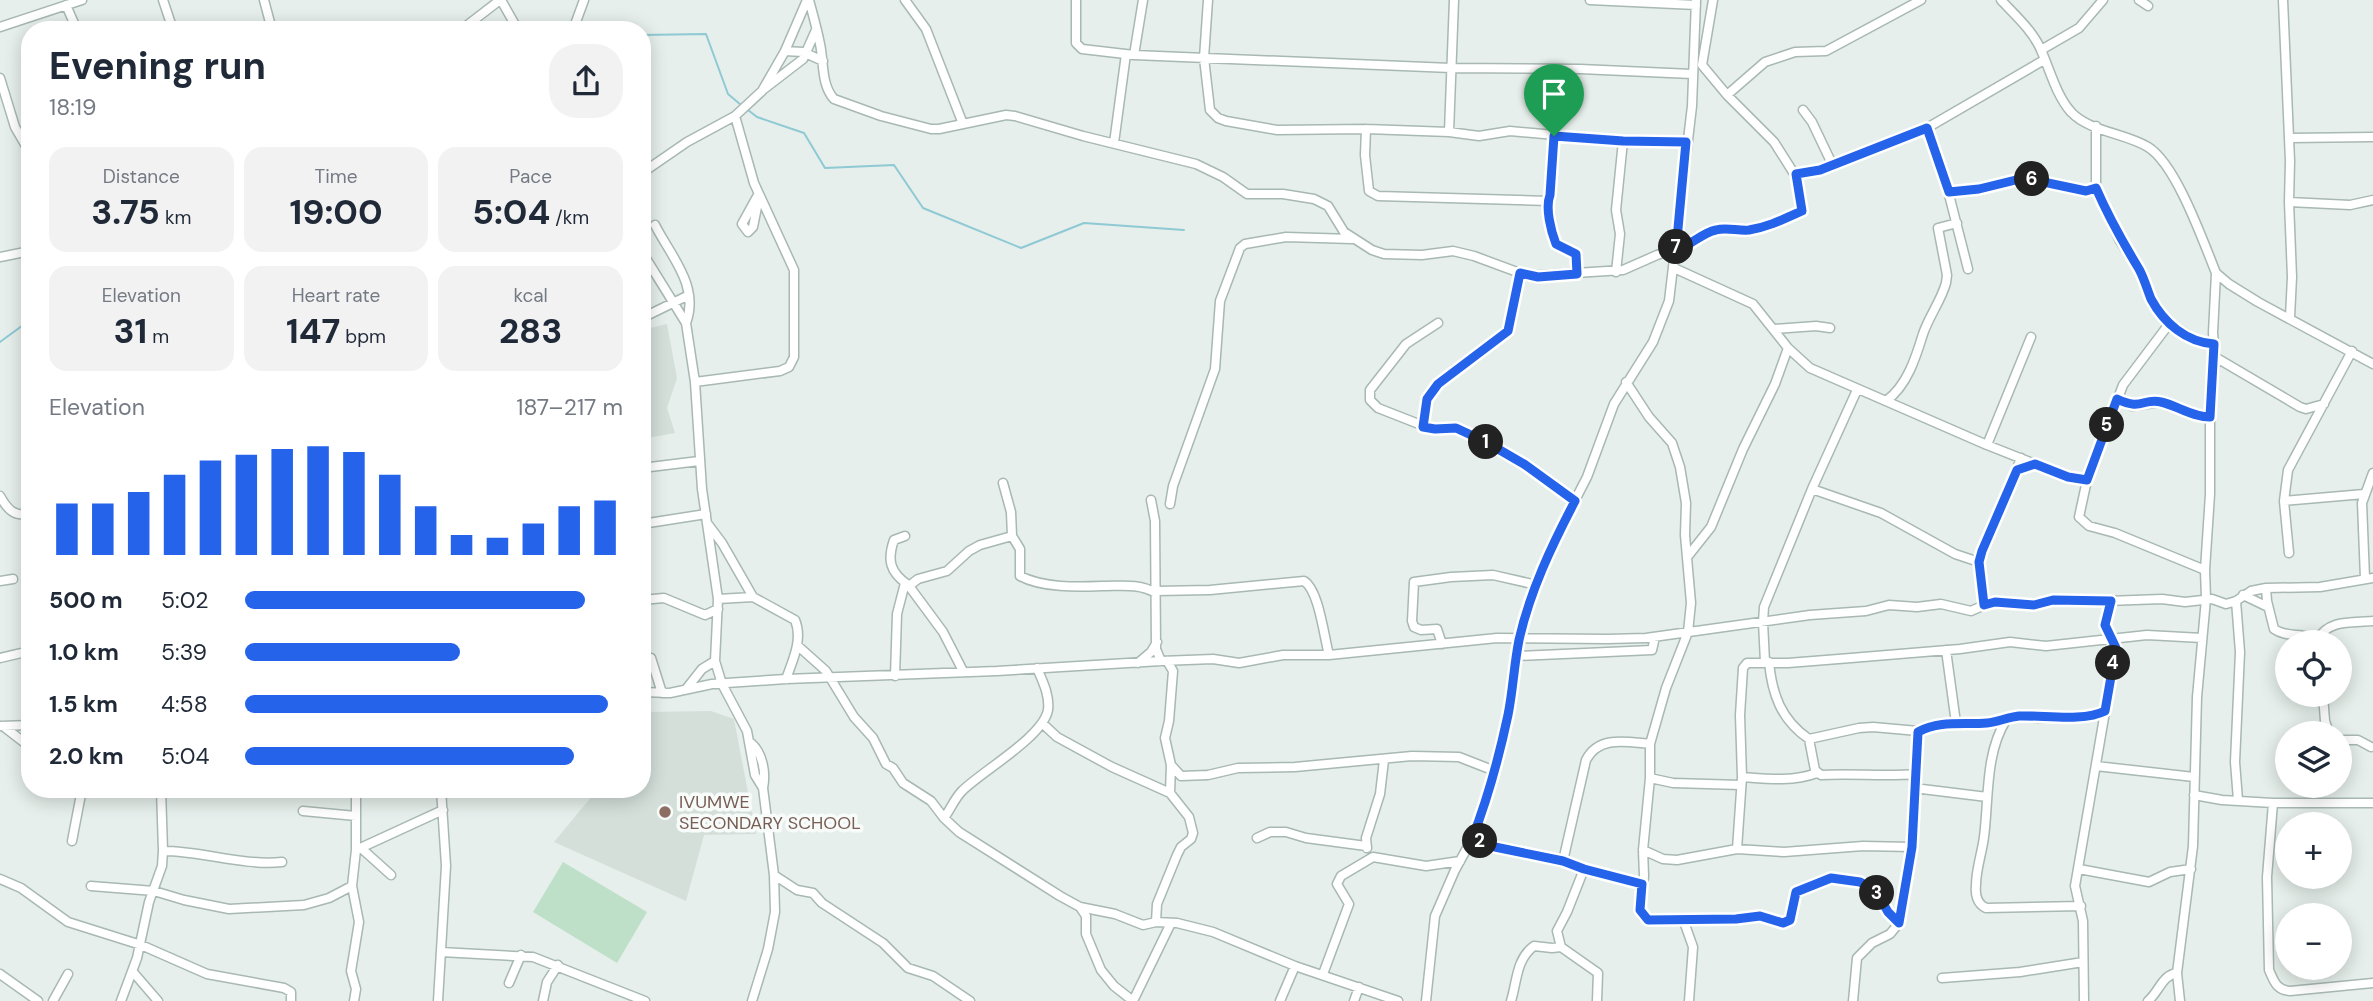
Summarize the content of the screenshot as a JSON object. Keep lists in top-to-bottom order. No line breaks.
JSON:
{"places":["IVUMWE SECONDARY SCHOOL"],"page":{"heading":["Evening run","18:19"],"stats":[["Distance","3.75 km"],["Time","19:00"],["Pace","5:04 /km"],["Elevation","31 m"],["Heart rate","147 bpm"],["kcal","283"]],"pins":["6","7","5","1","4","2","3"],"chart":["Elevation","187–217 m"],"list":[{"name":"500 m","note":"5:02"},{"name":"1.0 km","note":"5:39"},{"name":"1.5 km","note":"4:58"},{"name":"2.0 km","note":"5:04"}],"map_buttons":["+","−"]}}
